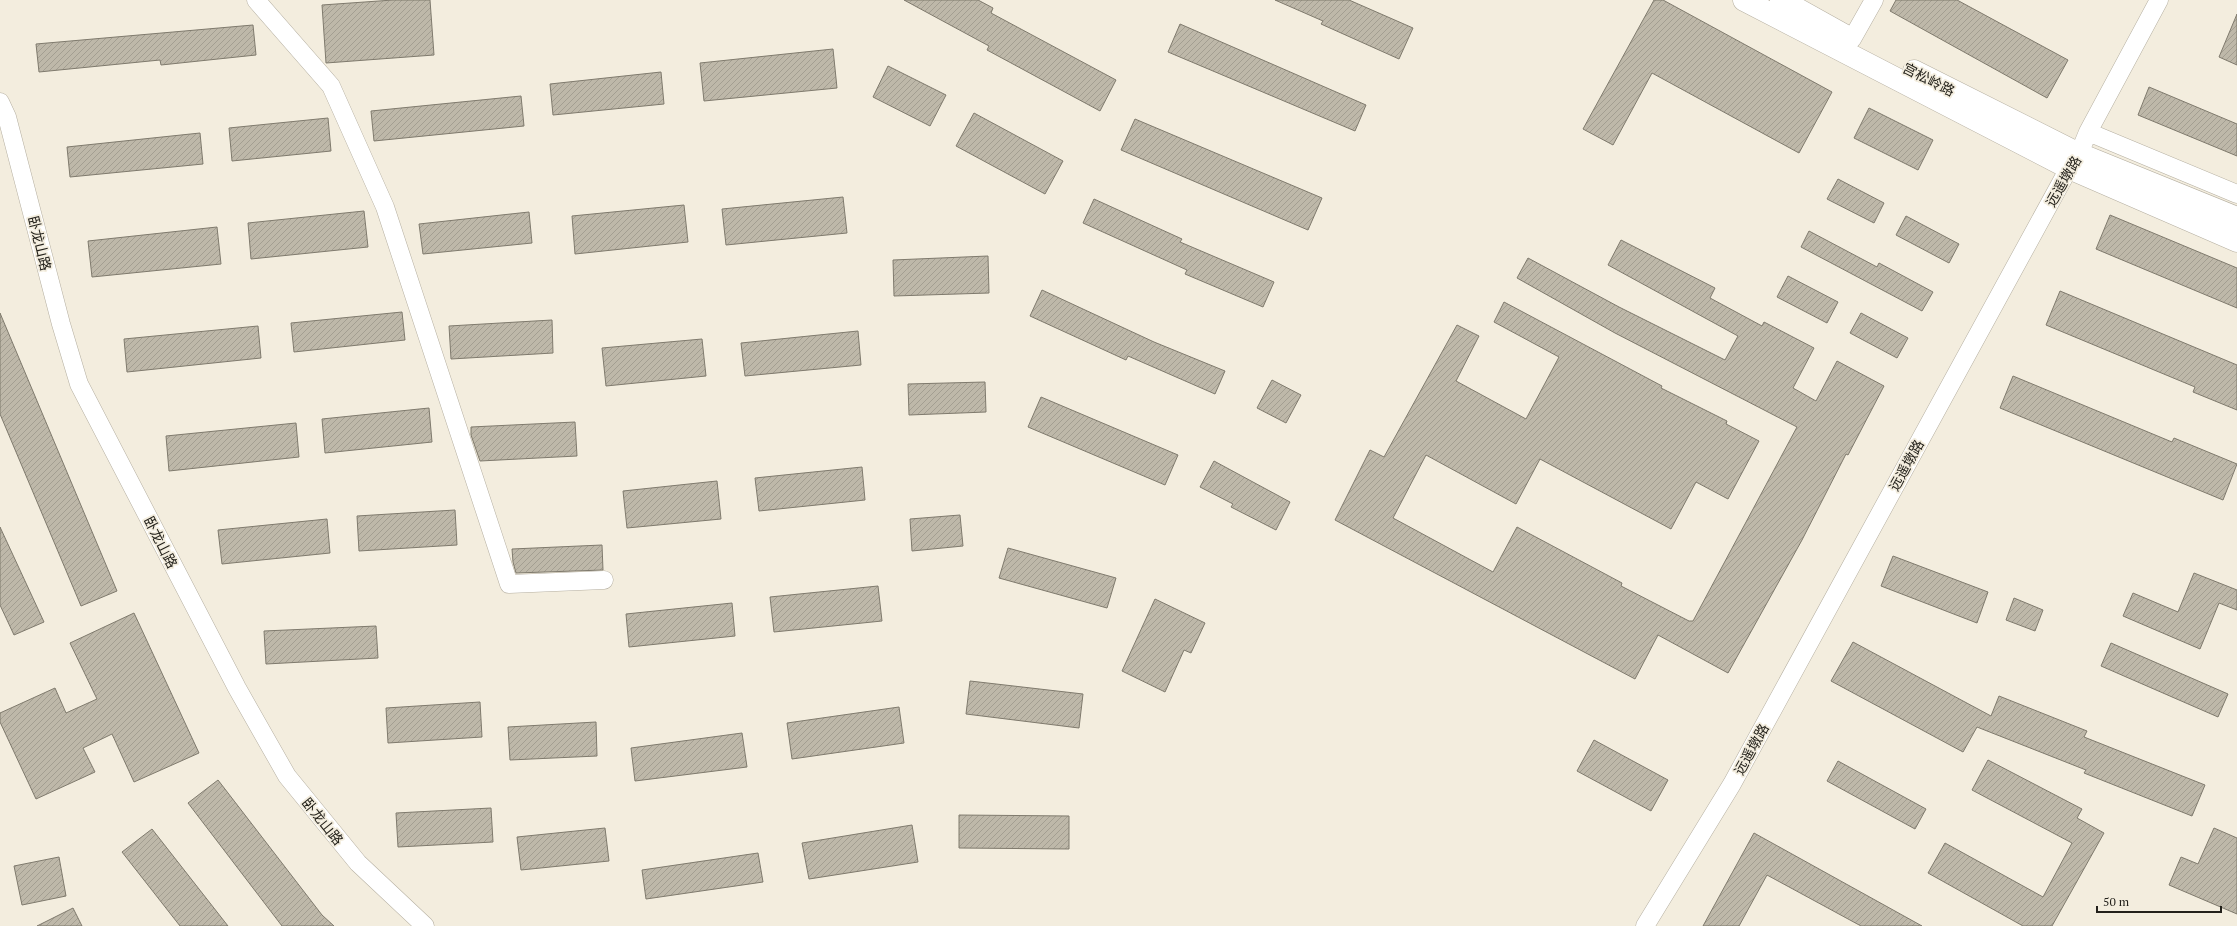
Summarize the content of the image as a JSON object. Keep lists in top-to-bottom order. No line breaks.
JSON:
{"streets":{"main road":["宫松岭路"],"street":["远遥墩路","卧龙山路"]},"crossings":[["宫松岭路","远遥墩路"]],"scale_bar":"50 m"}
